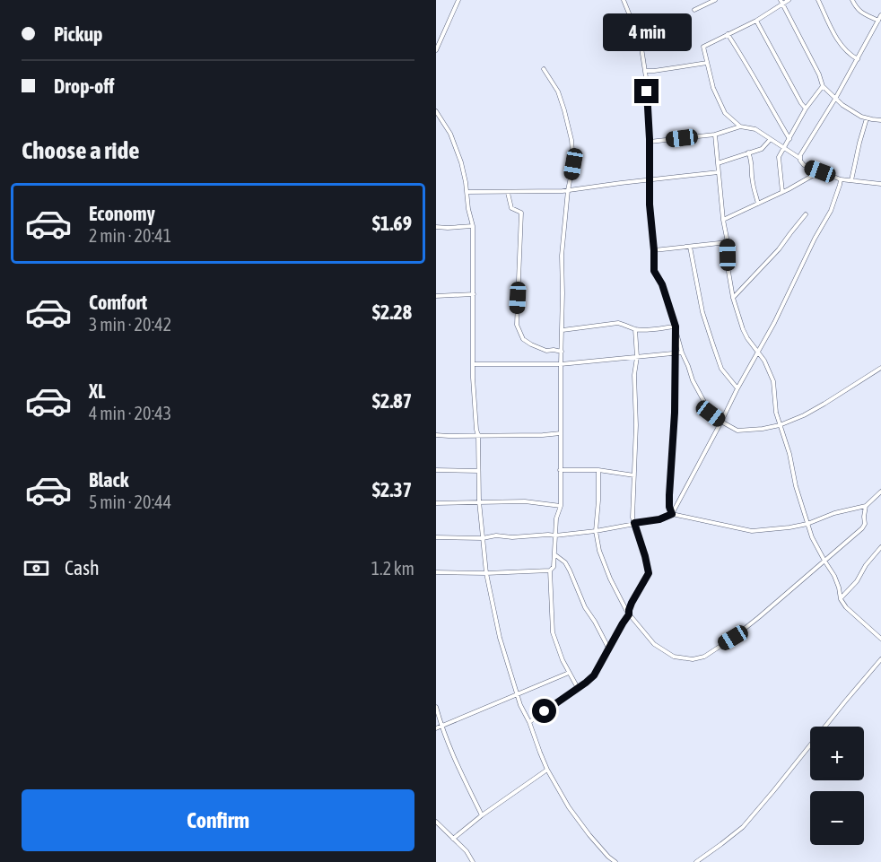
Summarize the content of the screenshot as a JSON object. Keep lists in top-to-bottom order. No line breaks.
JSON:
{"page":{"banner":["Pickup","Drop-off"],"bubble":"4 min","heading":"Choose a ride","list":[{"name":"Economy","note":"2 min · 20:41","value":"$1.69"},{"name":"Comfort","note":"3 min · 20:42","value":"$2.28"},{"name":"XL","note":"4 min · 20:43","value":"$2.87"},{"name":"Black","note":"5 min · 20:44","value":"$2.37"}],"pay":["Cash","1.2 km"],"map_buttons":["+","−"],"buttons":"Confirm"}}
